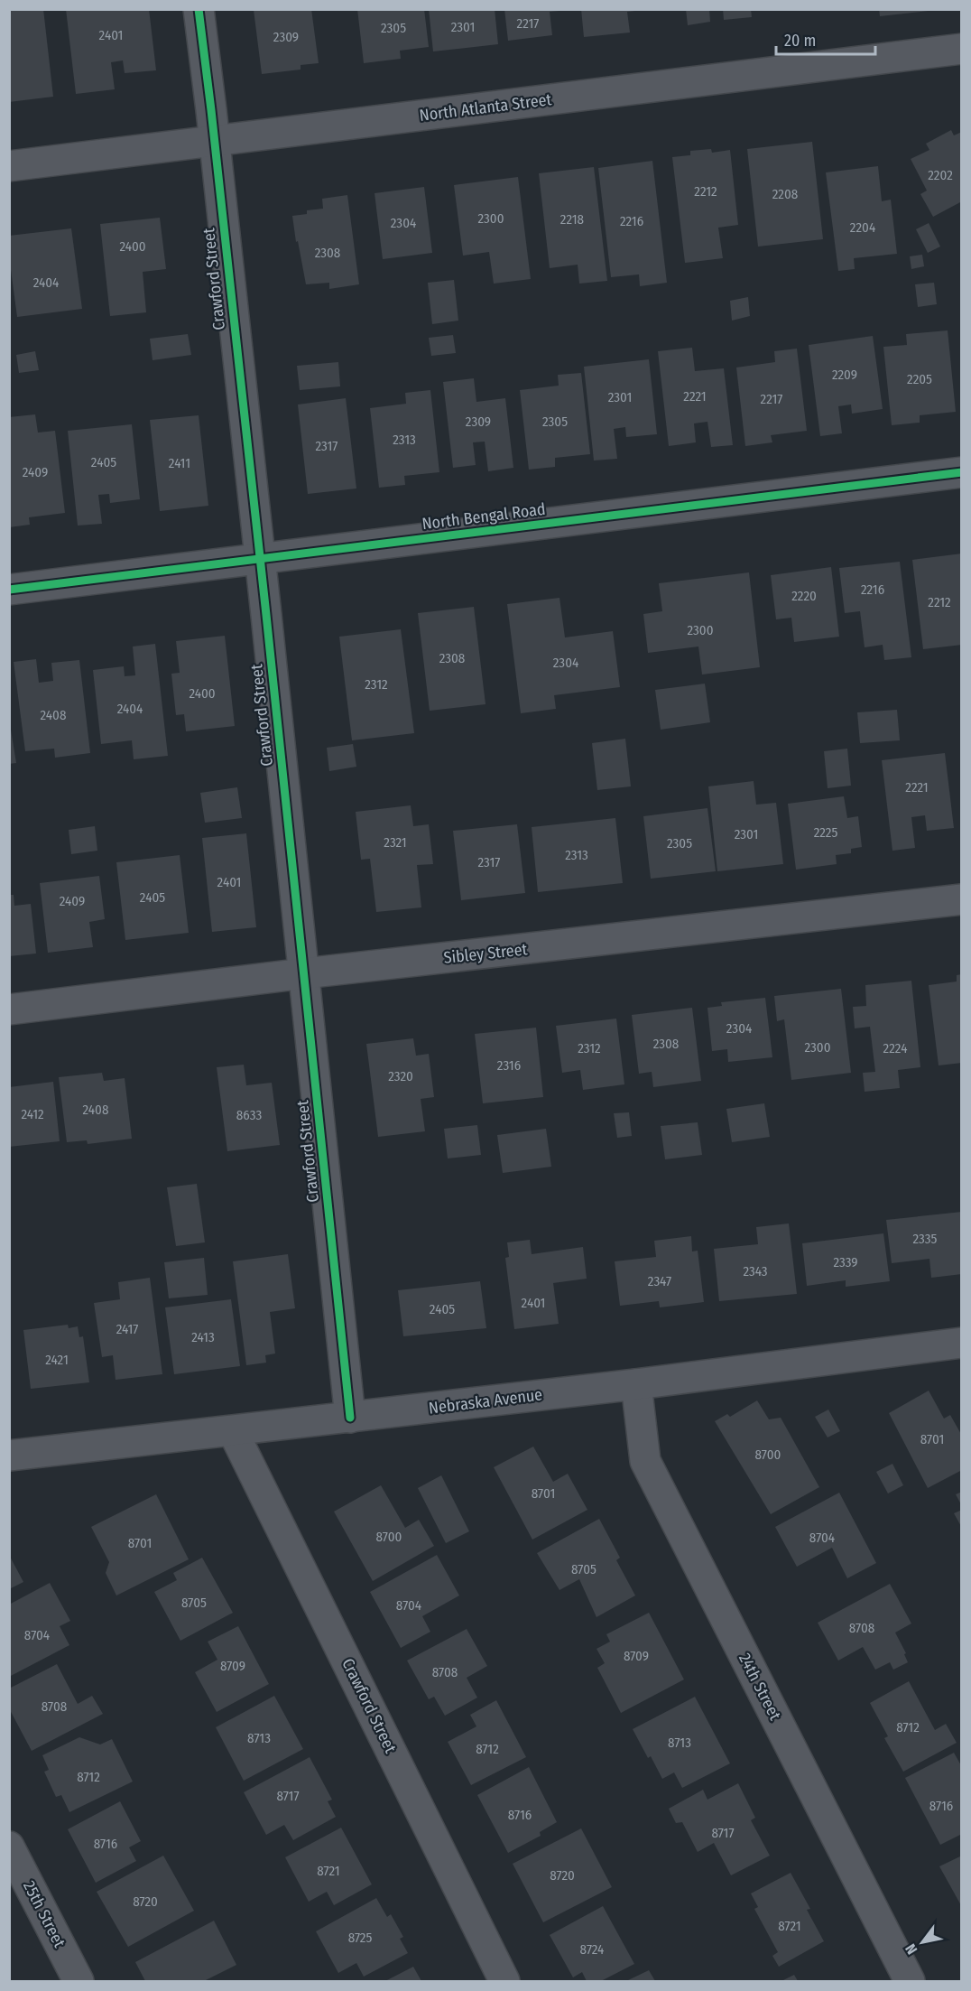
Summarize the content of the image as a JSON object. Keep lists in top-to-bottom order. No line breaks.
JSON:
{"streets":{"street":["North Atlanta Street","Crawford Street","North Bengal Road","Sibley Street","Nebraska Avenue","24th Street","25th Street"]},"crossings":[["North Atlanta Street","Crawford Street"],["Crawford Street","North Bengal Road"],["Crawford Street","Sibley Street"],["Crawford Street","Nebraska Avenue"],["Nebraska Avenue","24th Street"]],"house_numbers":["2217","2301","2305","2401","2309","2202","2212","2208","2300","2218","2216","2304","2204","2400","2308","2404","2209","2205","2221","2301","2217","2309","2305","2313","2317","2405","2411","2409","2216","2220","2212","2300","2308","2304","2312","2400","2404","2408","2221","2225","2301","2321","2305","2313","2317","2401","2405","2409","2304","2308","2300","2312","2224","2316","2320","2408","2412","8633","2335","2339","2343","2347","2401","2405","2417","2413","2421","8701","8700","8701","8700","8704","8701","8705","8705","8704","8708","8704","8709","8709","8708","8708","8712","8713","8713","8712","8712","8717","8716","8716","8717","8716","8721","8720","8720","8721","8725","8724"],"scale_bar":"20 m","north":"bottom left"}
